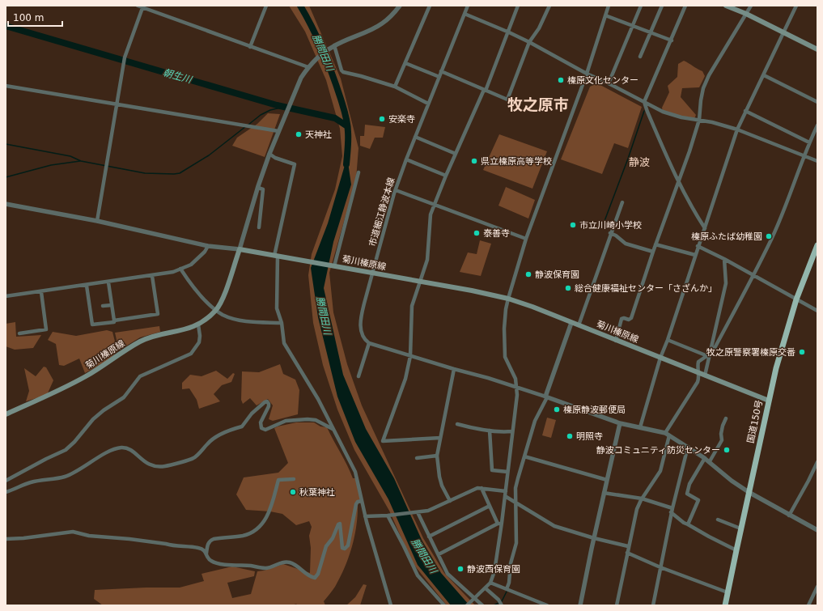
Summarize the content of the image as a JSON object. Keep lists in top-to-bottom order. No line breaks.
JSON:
{"streets":{"highway":["国道150号"],"main road":["菊川榛原線"],"street":["市道細江静波本線"]},"crossings":[["市道細江静波本線","菊川榛原線"],["菊川榛原線","国道150号"]],"districts":["牧之原市","静波"],"water":["勝間田川","朝生川"],"places":["榛原文化センター","安楽寺","天神社","県立榛原高等学校","市立川崎小学校","泰善寺","榛原ふたば幼稚園","静波保育園","総合健康福祉センター「さざんか」","牧之原警察署榛原交番","榛原静波郵便局","明照寺","静波コミュニティ防災センター","秋葉神社","静波西保育園"],"scale_bar":"100 m"}
